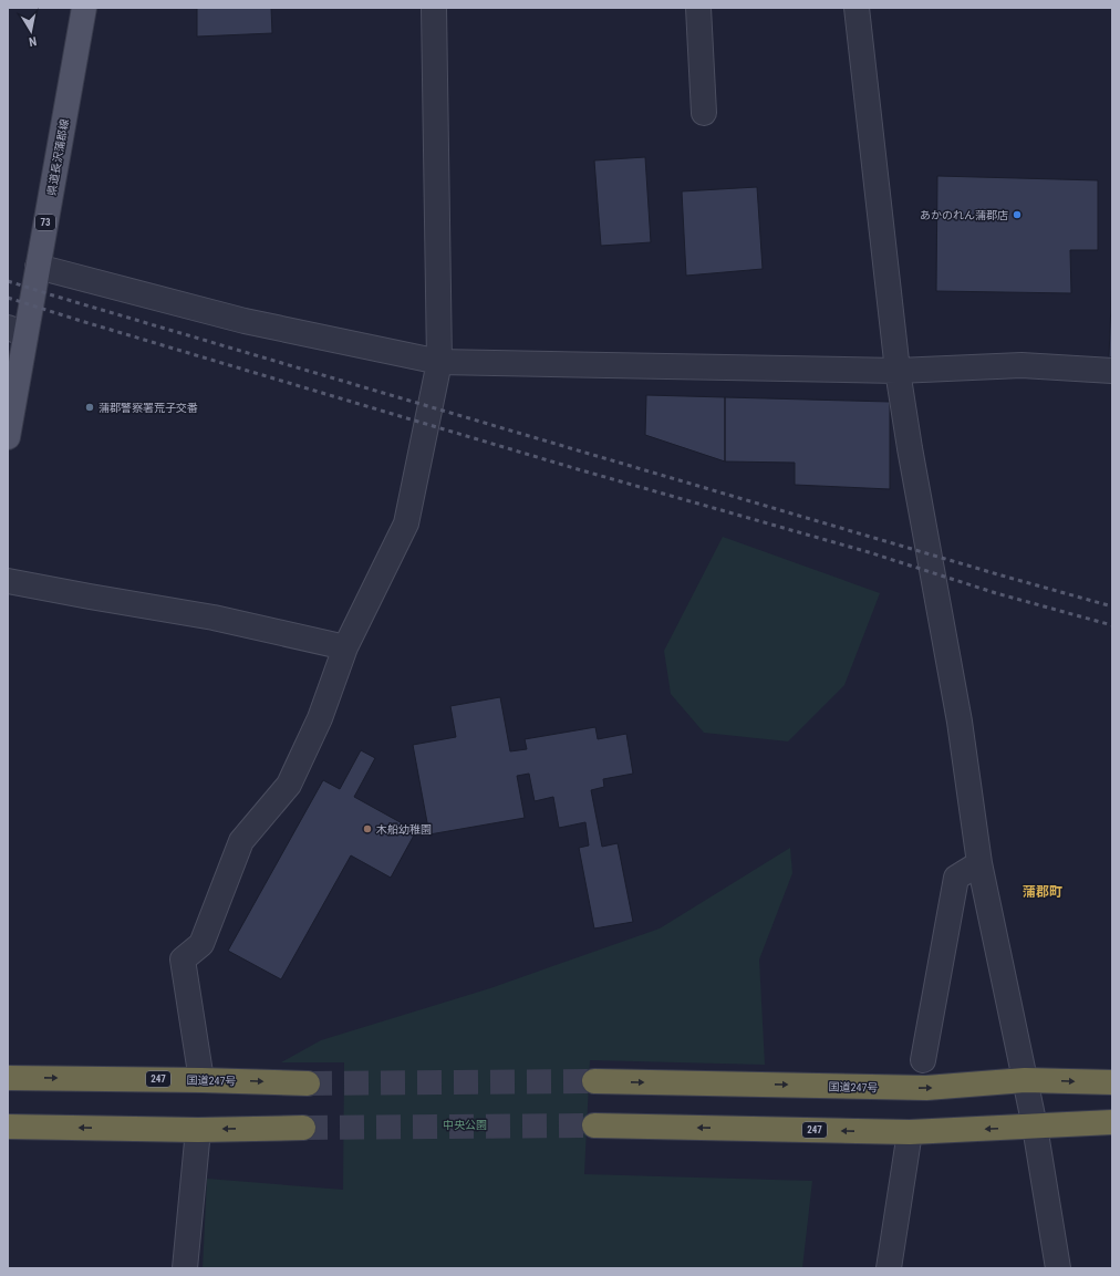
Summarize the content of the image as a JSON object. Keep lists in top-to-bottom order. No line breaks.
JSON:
{"streets":{"highway":["247","国道247号"],"main road":["県道長沢蒲郡線","73"]},"districts":["蒲郡町"],"parks":["中央公園"],"places":["あかのれん蒲郡店","蒲郡警察署荒子交番","木船幼稚園"],"north":"bottom"}
